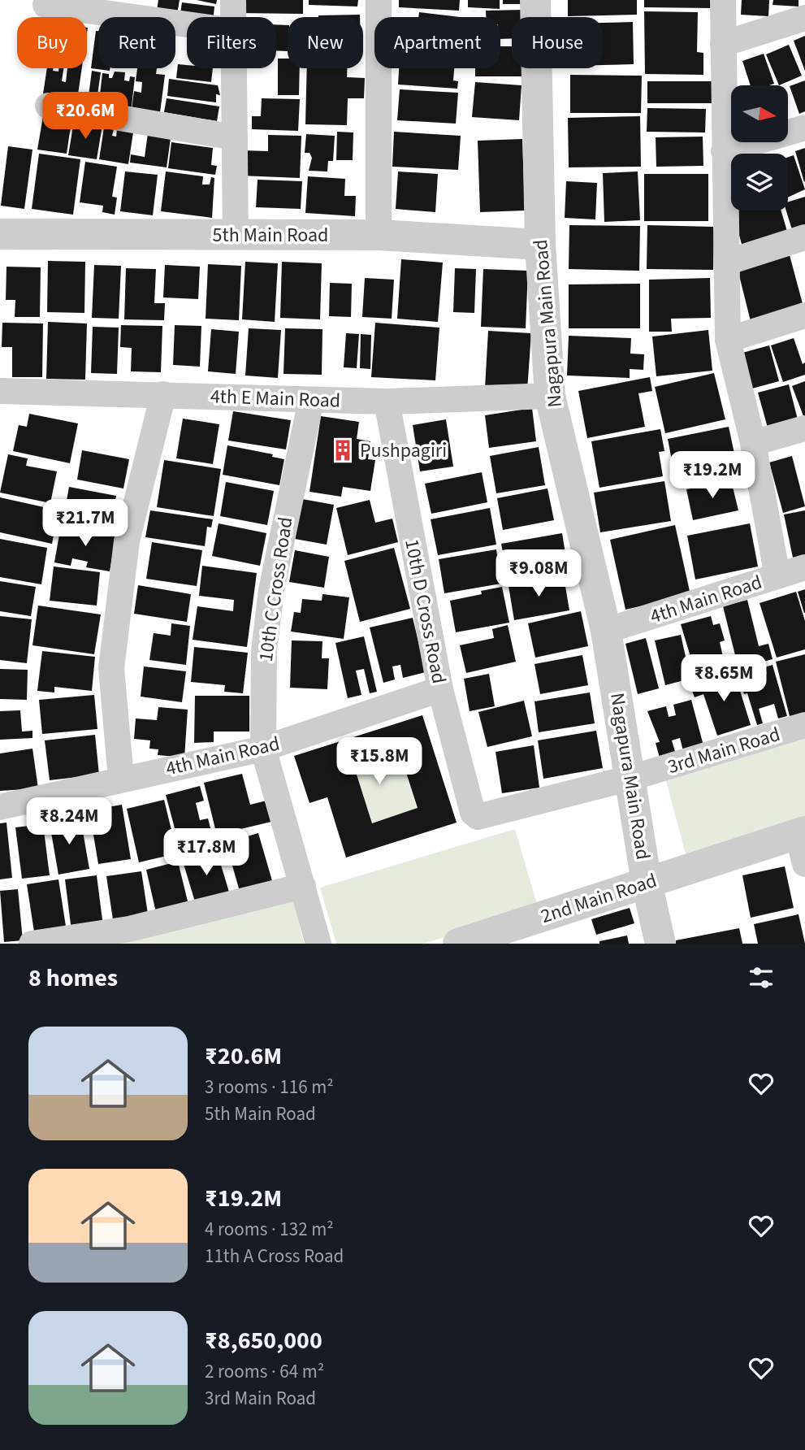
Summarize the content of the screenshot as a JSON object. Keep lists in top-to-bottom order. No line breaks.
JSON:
{"streets":{"street":["5th Main Road","Nagapura Main Road","4th E Main Road","10th C Cross Road","4th Main Road","10th D Cross Road","3rd Main Road","2nd Main Road"]},"crossings":[["5th Main Road","Nagapura Main Road"],["Nagapura Main Road","4th E Main Road"],["Nagapura Main Road","4th Main Road"],["Nagapura Main Road","3rd Main Road"],["Nagapura Main Road","2nd Main Road"],["4th E Main Road","10th C Cross Road"],["4th E Main Road","10th D Cross Road"],["10th C Cross Road","4th Main Road"],["4th Main Road","10th D Cross Road"],["10th D Cross Road","3rd Main Road"]],"places":{"building":["Pushpagiri"]},"north":"right","page":{"chip":["Buy","Rent","Filters","New","Apartment","House"],"price":["₹20.6M","₹19.2M","₹21.7M","₹9.08M","₹8.65M","₹15.8M","₹8.24M","₹17.8M"],"heading":"8 homes","list":[{"name":"₹20.6M","note":"3 rooms · 116 m² · 5th Main Road"},{"name":"₹19.2M","note":"4 rooms · 132 m² · 11th A Cross Road"},{"name":"₹8,650,000","note":"2 rooms · 64 m² · 3rd Main Road"}]}}
